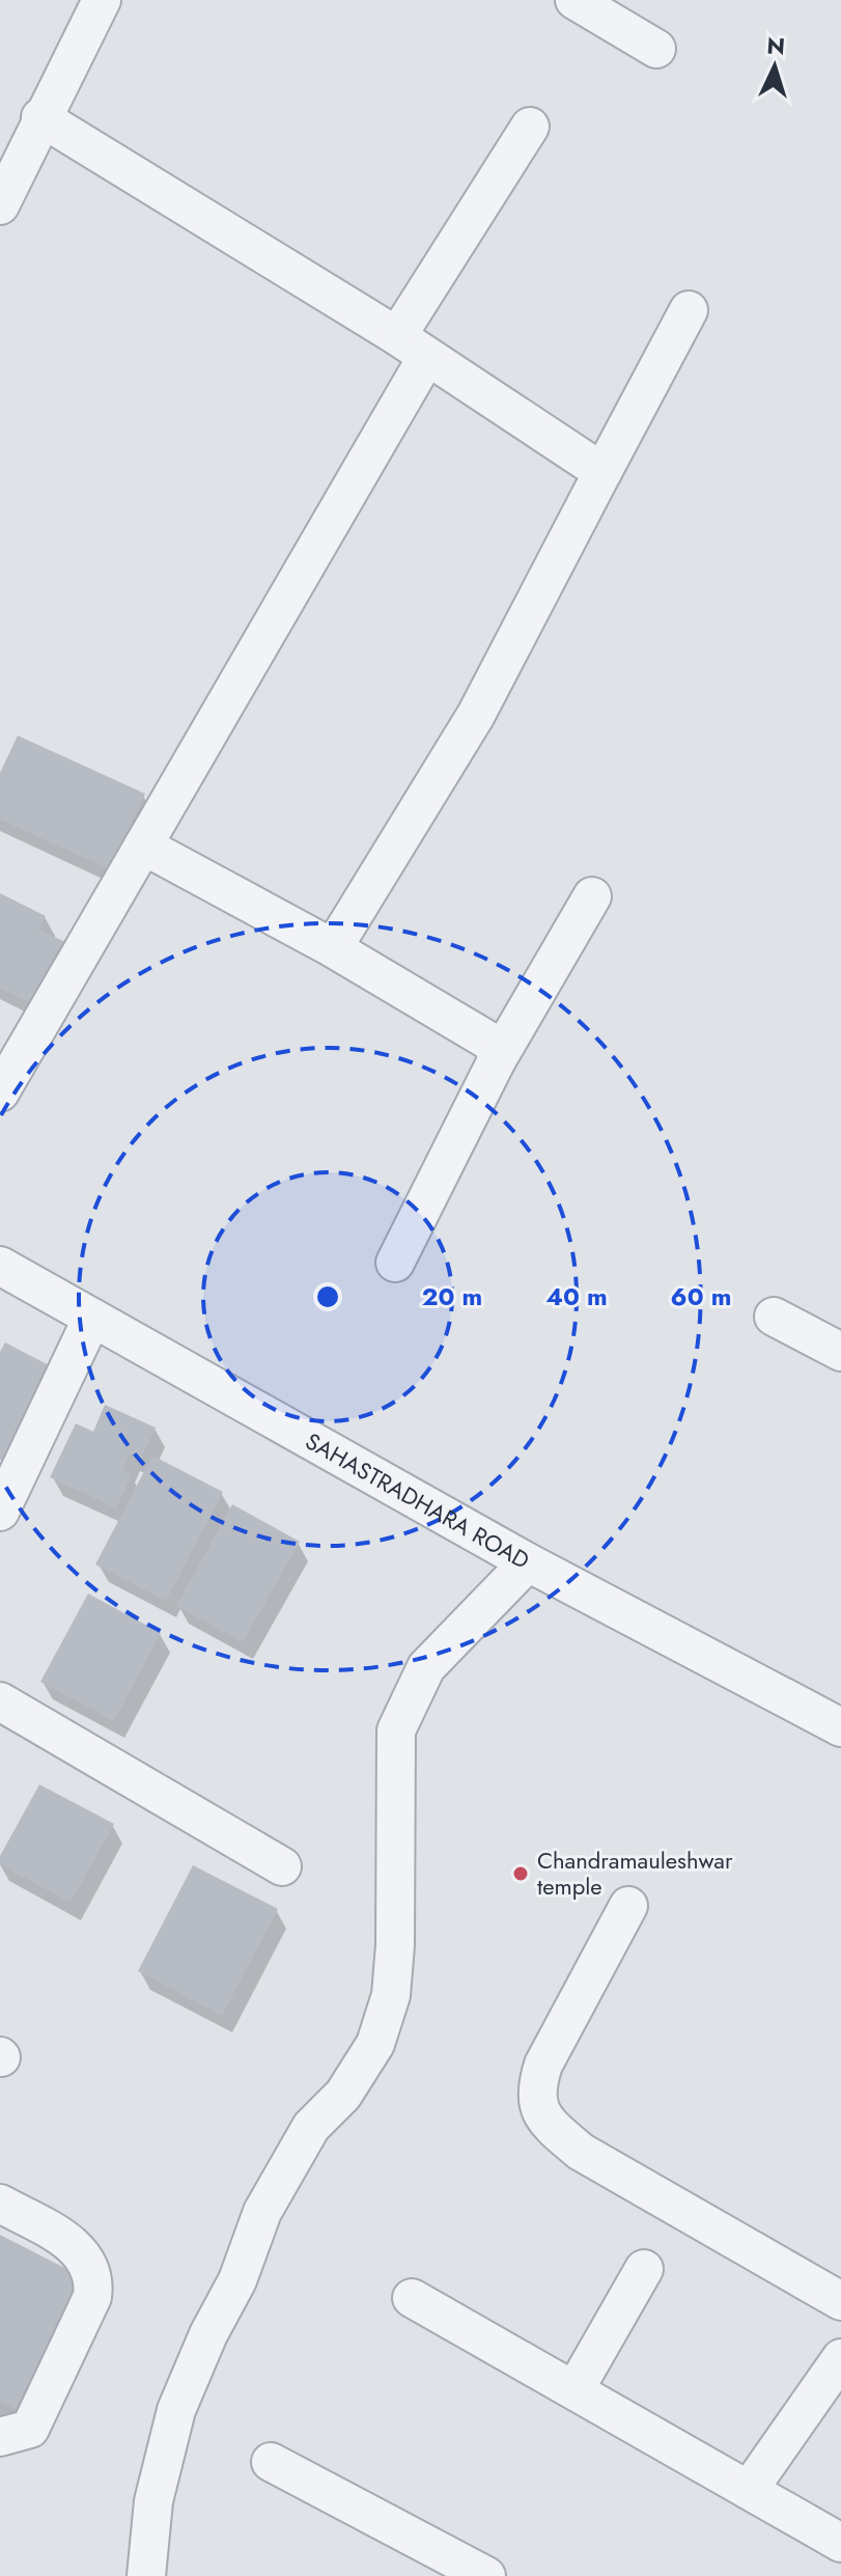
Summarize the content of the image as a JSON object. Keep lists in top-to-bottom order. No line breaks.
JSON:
{"streets":{"street":["SAHASTRADHARA ROAD"]},"places":["Chandramauleshwar temple"],"north":"top","rings":["20 m","40 m","60 m"]}
